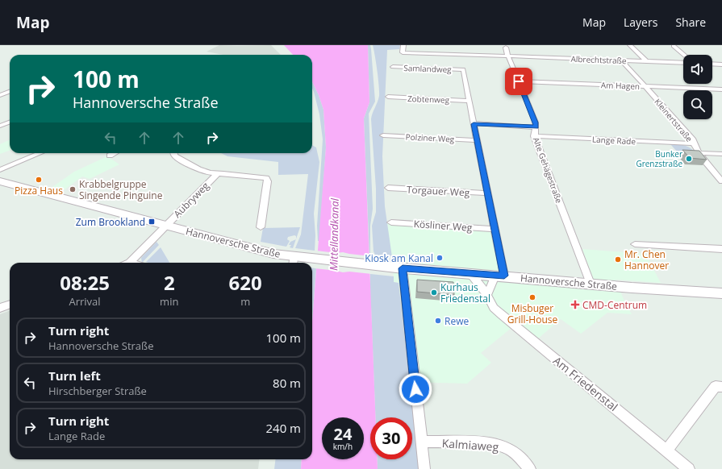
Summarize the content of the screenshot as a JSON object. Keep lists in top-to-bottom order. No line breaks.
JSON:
{"streets":{"main road":["Hannoversche Straße"],"street":["Albrechtstraße","Samlandweg","Am Hagen","Zobtenweg","Kleinertstraße","Polziner Weg","Lange Rade","Alte Gehägestraße","Torgauer Weg","Aubryweg","Kösliner Weg","Am Friedenstal","Kalmiaweg"]},"crossings":[["Albrechtstraße","Kleinertstraße"],["Albrechtstraße","Alte Gehägestraße"],["Samlandweg","Zobtenweg"],["Am Hagen","Kleinertstraße"],["Am Hagen","Alte Gehägestraße"],["Kleinertstraße","Lange Rade"],["Lange Rade","Alte Gehägestraße"],["Alte Gehägestraße","Hannoversche Straße"],["Aubryweg","Hannoversche Straße"],["Hannoversche Straße","Am Friedenstal"]],"water":["Mittellandkanal"],"places":{"other":["Bunker Grenzstraße","Pizza Haus","Krabbelgruppe Singende Pinguine","Kiosk am Kanal","Mr. Chen Hannover","Kurhaus Friedenstal","Misbuger Grill-House","Rewe"],"transit":["Zum Brookland"],"health":["CMD-Centrum"]},"page":{"header":"Map","nav":["Map","Layers","Share"],"turn":["100 m","Hannoversche Straße"],"eta":["08:25","Arrival","2","min","620","m"],"list":[{"name":"Turn right","note":"Hannoversche Straße","value":"100 m"},{"name":"Turn left","note":"Hirschberger Straße","value":"80 m"},{"name":"Turn right","note":"Lange Rade","value":"240 m"}],"speed":"24 km/h","limit":"30"}}
